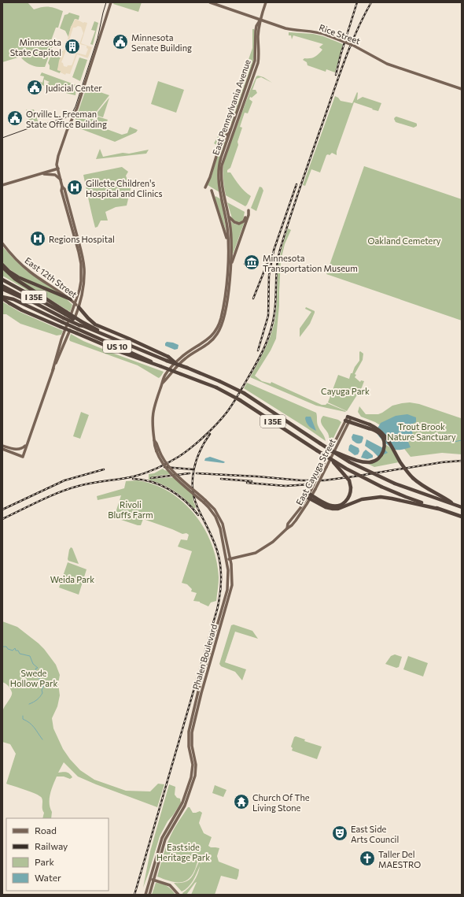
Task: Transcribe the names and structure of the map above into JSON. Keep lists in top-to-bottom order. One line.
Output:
{"streets":{"highway":["I 35E","US 10"],"main road":["Rice Street","East Pennsylvania Avenue","East 12th Street","East Cayuga Street","Phalen Boulevard"]},"crossings":[["Rice Street","East Pennsylvania Avenue"],["East Pennsylvania Avenue","Phalen Boulevard"],["I 35E","US 10"],["East Cayuga Street","Phalen Boulevard"]],"parks":["Oakland Cemetery","Cayuga Park","Trout Brook Nature Sanctuary","Rivoli Bluffs Farm","Weida Park","Swede Hollow Park","Eastside Heritage Park"],"places":{"public building":["Minnesota Senate Building","Judicial Center","Orville L. Freeman State Office Building"],"building":["Minnesota State Capitol"],"hospital":["Gillette Children's Hospital and Clinics","Regions Hospital"],"museum":["Minnesota Transportation Museum"],"temple":["Church Of The Living Stone"],"theatre":["East Side Arts Council"],"church":["Taller Del MAESTRO"]},"legend":["Road","Railway","Park","Water"]}
